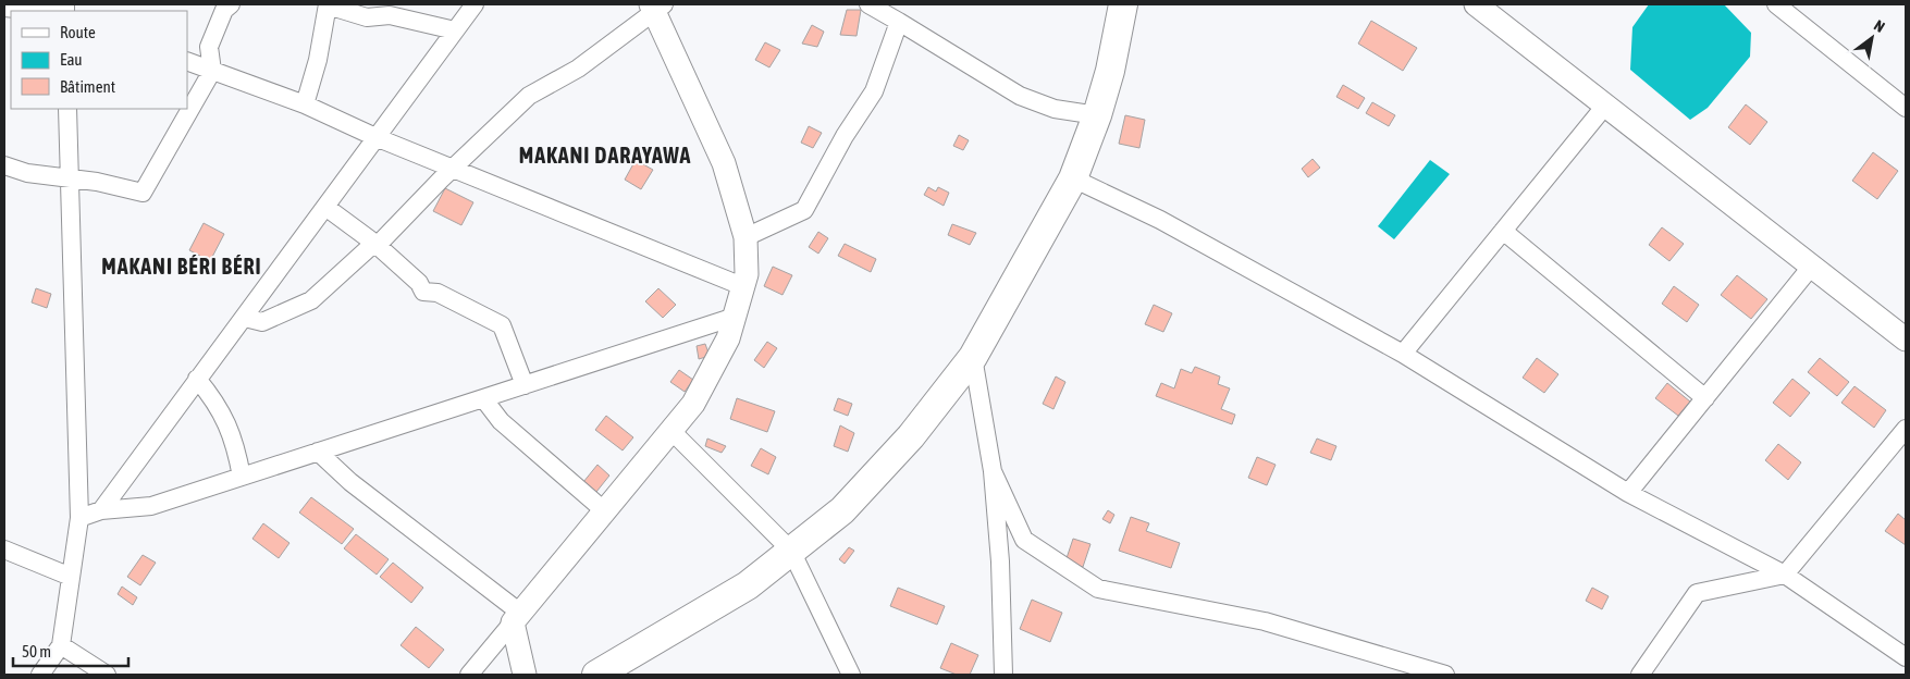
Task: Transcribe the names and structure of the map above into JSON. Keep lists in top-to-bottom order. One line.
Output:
{"districts":["MAKANI DARAYAWA","MAKANI BÉRI BÉRI"],"legend":["Route","Eau","Bâtiment"],"scale_bar":"50 m","north":"top right"}
